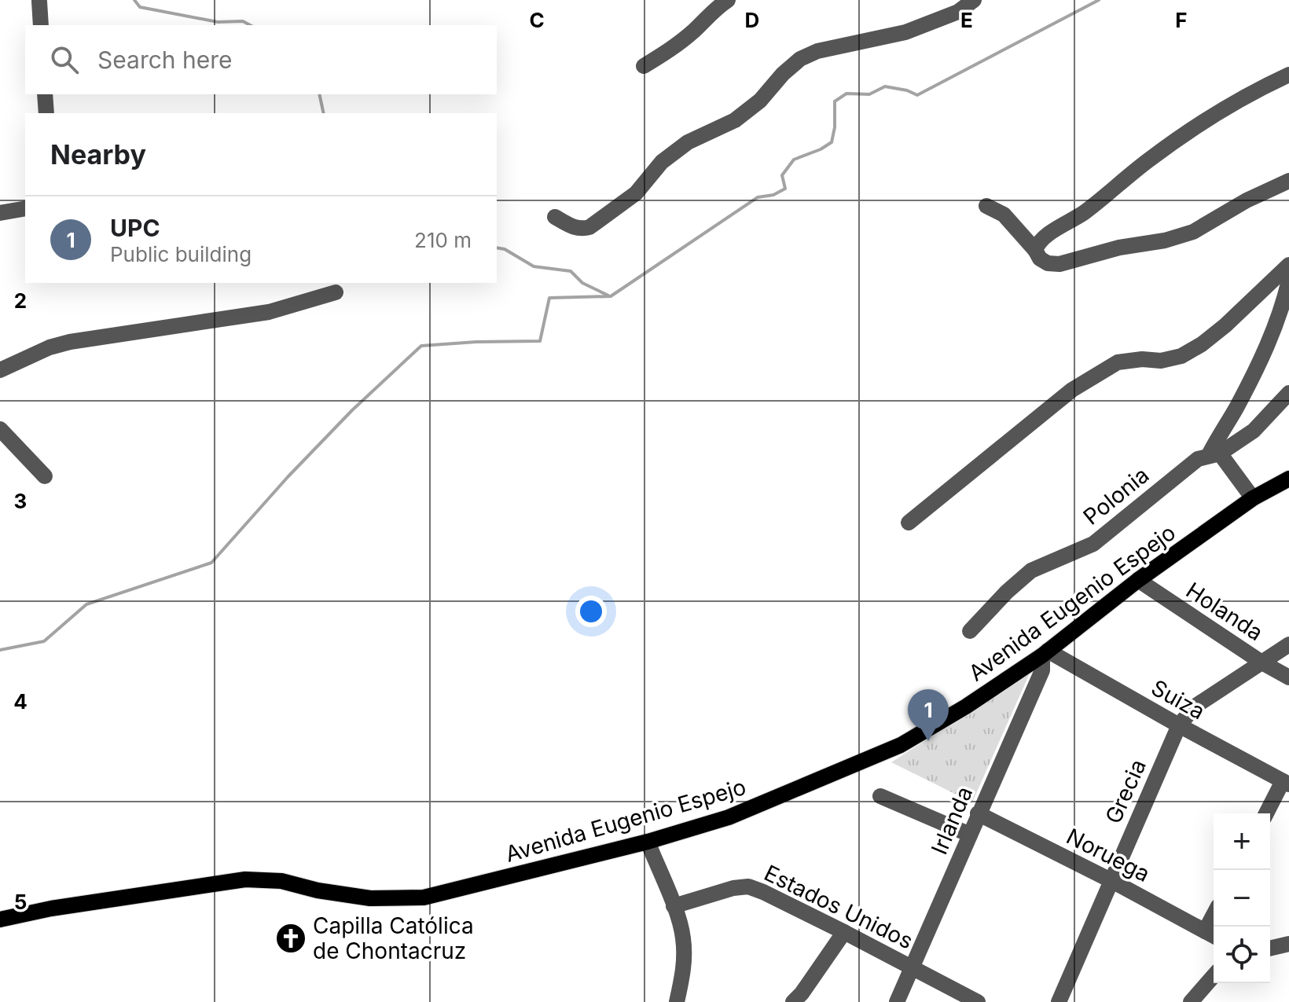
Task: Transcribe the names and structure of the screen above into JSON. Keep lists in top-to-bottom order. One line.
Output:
{"streets":{"main road":["Avenida Eugenio Espejo"],"street":["Polonia","Holanda","Suiza","Grecia","Irlanda","Noruega","Estados Unidos"]},"crossings":[["Avenida Eugenio Espejo","Holanda"],["Avenida Eugenio Espejo","Suiza"],["Avenida Eugenio Espejo","Irlanda"],["Holanda","Grecia"],["Suiza","Grecia"],["Suiza","Irlanda"],["Grecia","Noruega"],["Irlanda","Noruega"],["Irlanda","Estados Unidos"]],"places":{"church":["Capilla Católica de Chontacruz"]},"page":{"search":"Search here","heading":"Nearby","list":[{"mark":"1","name":"UPC","note":"Public building","value":"210 m"}],"pins":"1","map_buttons":["+","−"]},"grid":{"columns":["C","D","E","F"],"rows":["2","3","4","5"]}}
